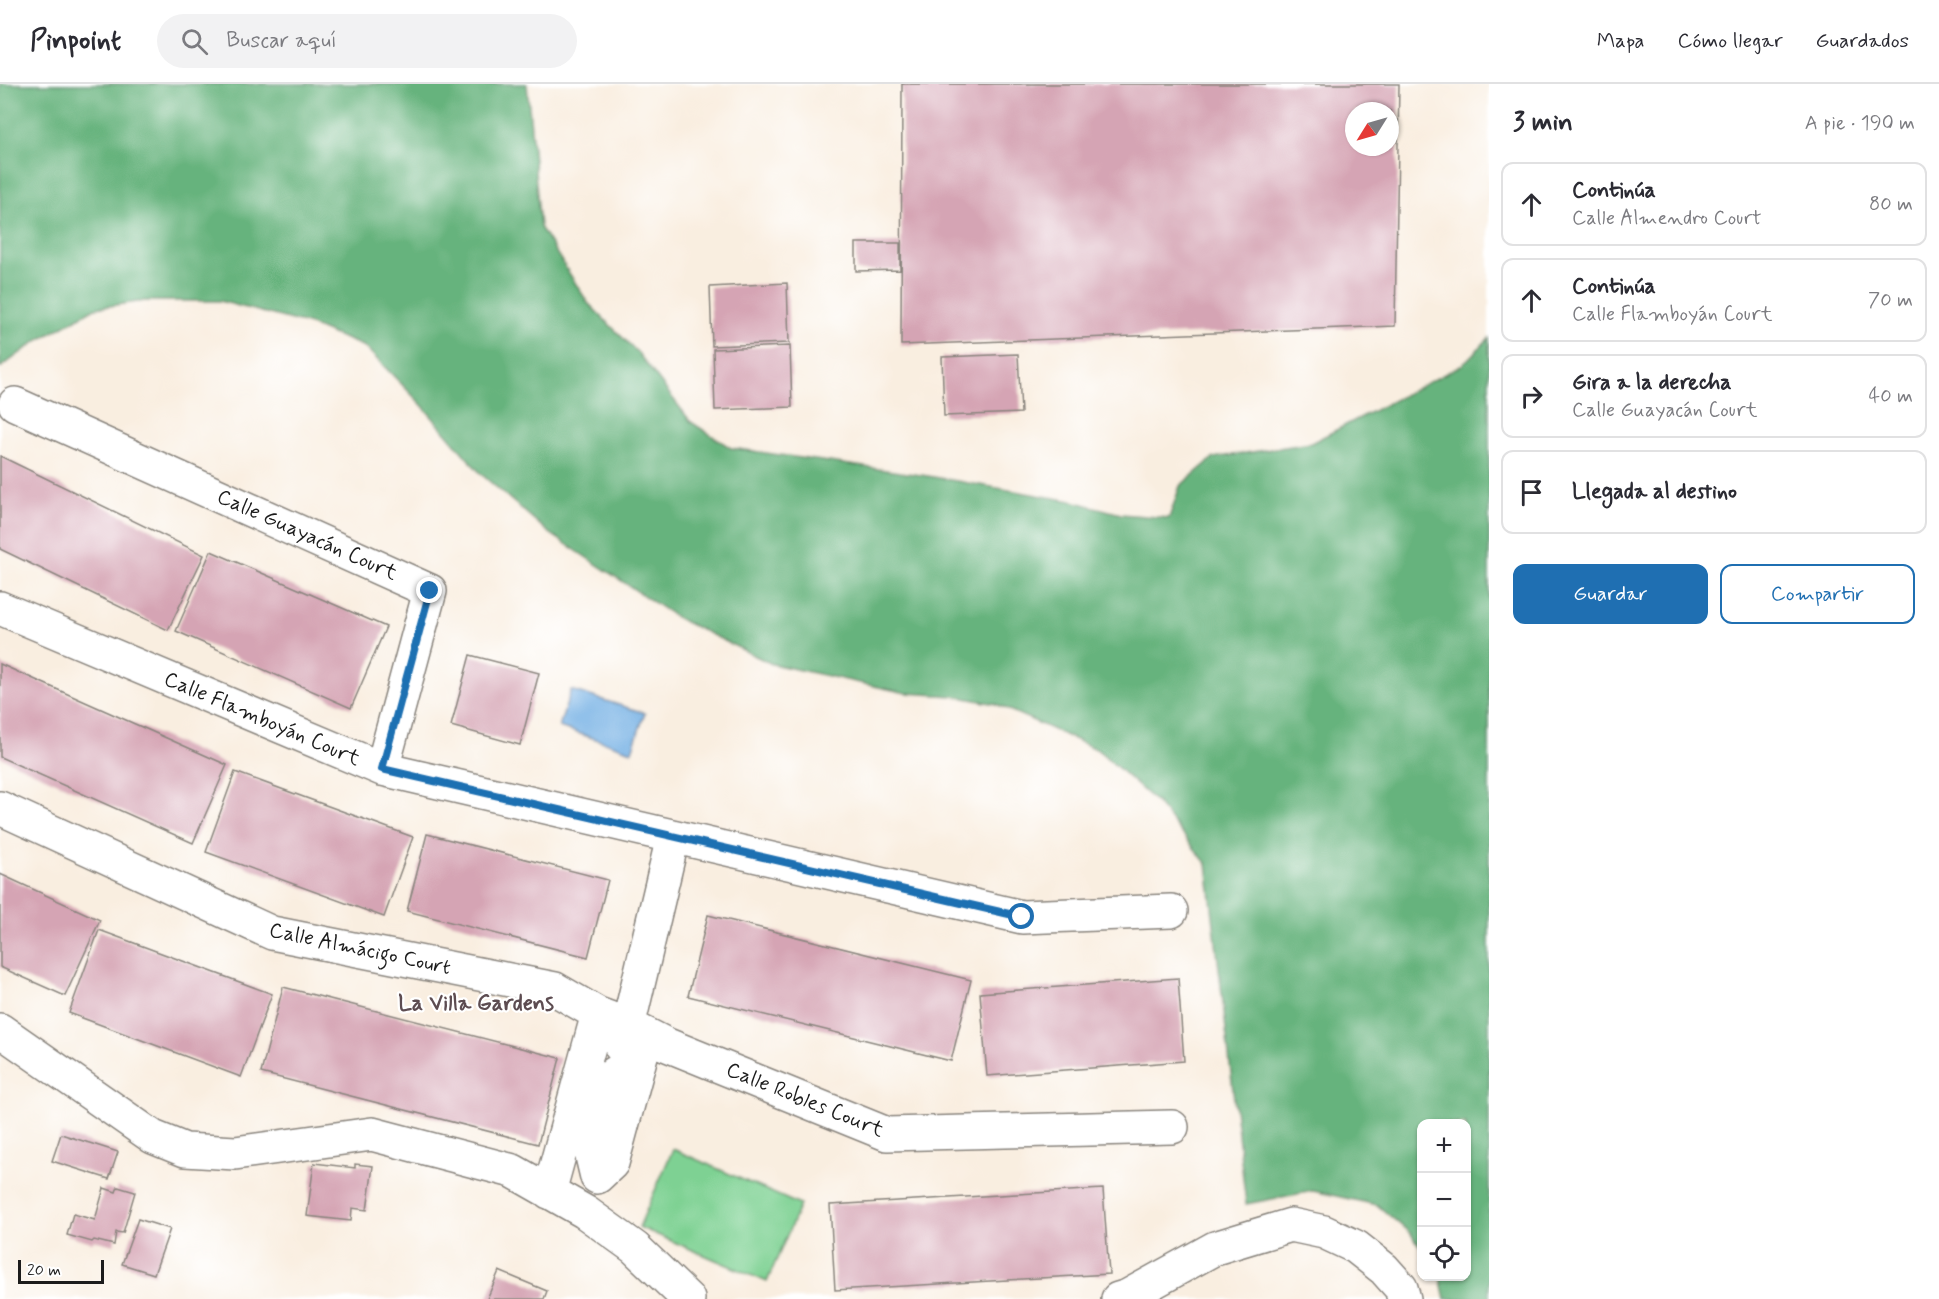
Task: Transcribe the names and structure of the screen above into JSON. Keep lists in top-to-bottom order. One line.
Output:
{"streets":{"street":["Calle Guayacán Court","Calle Flamboyán Court","Calle Almácigo Court","Calle Robles Court"]},"crossings":[["Calle Guayacán Court","Calle Flamboyán Court"],["Calle Almácigo Court","Calle Robles Court"]],"districts":["La Villa Gardens"],"scale_bar":"20 m","north":"bottom left","page":{"header":"Pinpoint","search":"Buscar aquí","nav":["Mapa","Cómo llegar","Guardados"],"heading":["3 min","A pie · 190 m"],"list":[["Continúa","Calle Almendro Court","80 m"],["Continúa","Calle Flamboyán Court","70 m"],["Gira a la derecha","Calle Guayacán Court","40 m"],"Llegada al destino"],"buttons":["Guardar","Compartir"],"map_buttons":["+","−"],"scale":"20 m"}}
